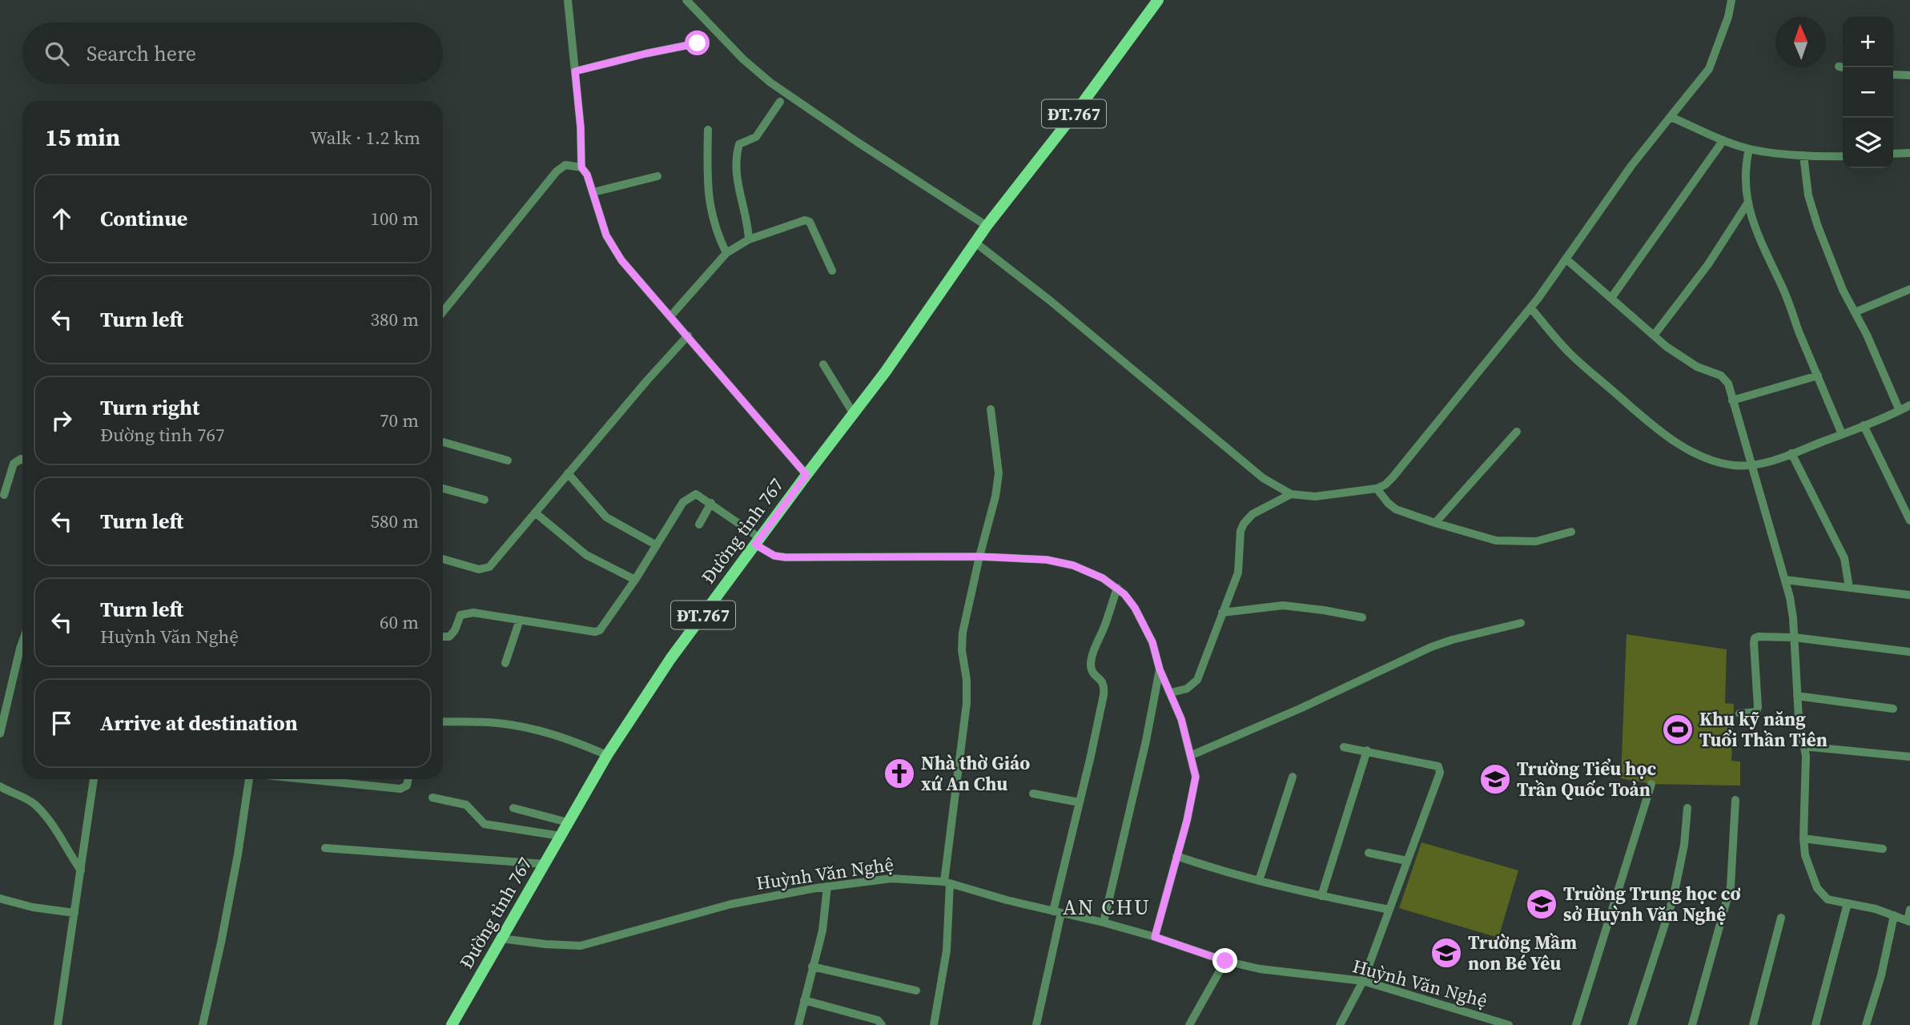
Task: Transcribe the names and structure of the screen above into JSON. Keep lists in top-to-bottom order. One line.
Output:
{"streets":{"main road":["ĐT.767","Đường tỉnh 767"],"street":["Huỳnh Văn Nghệ"]},"crossings":[["Đường tỉnh 767","Huỳnh Văn Nghệ"]],"districts":["AN CHU"],"places":{"sports":["Khu kỹ năng Tuổi Thần Tiên"],"church":["Nhà thờ Giáo xứ An Chu"],"school or university":["Trường Tiểu học Trần Quốc Toản","Trường Trung học cơ sở Huỳnh Văn Nghệ","Trường Mầm non Bé Yêu"]},"north":"top","page":{"map_buttons":["+","−"],"search":"Search here","heading":["15 min","Walk · 1.2 km"],"list":[["Continue","100 m"],["Turn left","380 m"],["Turn right","Đường tỉnh 767","70 m"],["Turn left","580 m"],["Turn left","Huỳnh Văn Nghệ","60 m"],"Arrive at destination"]}}
